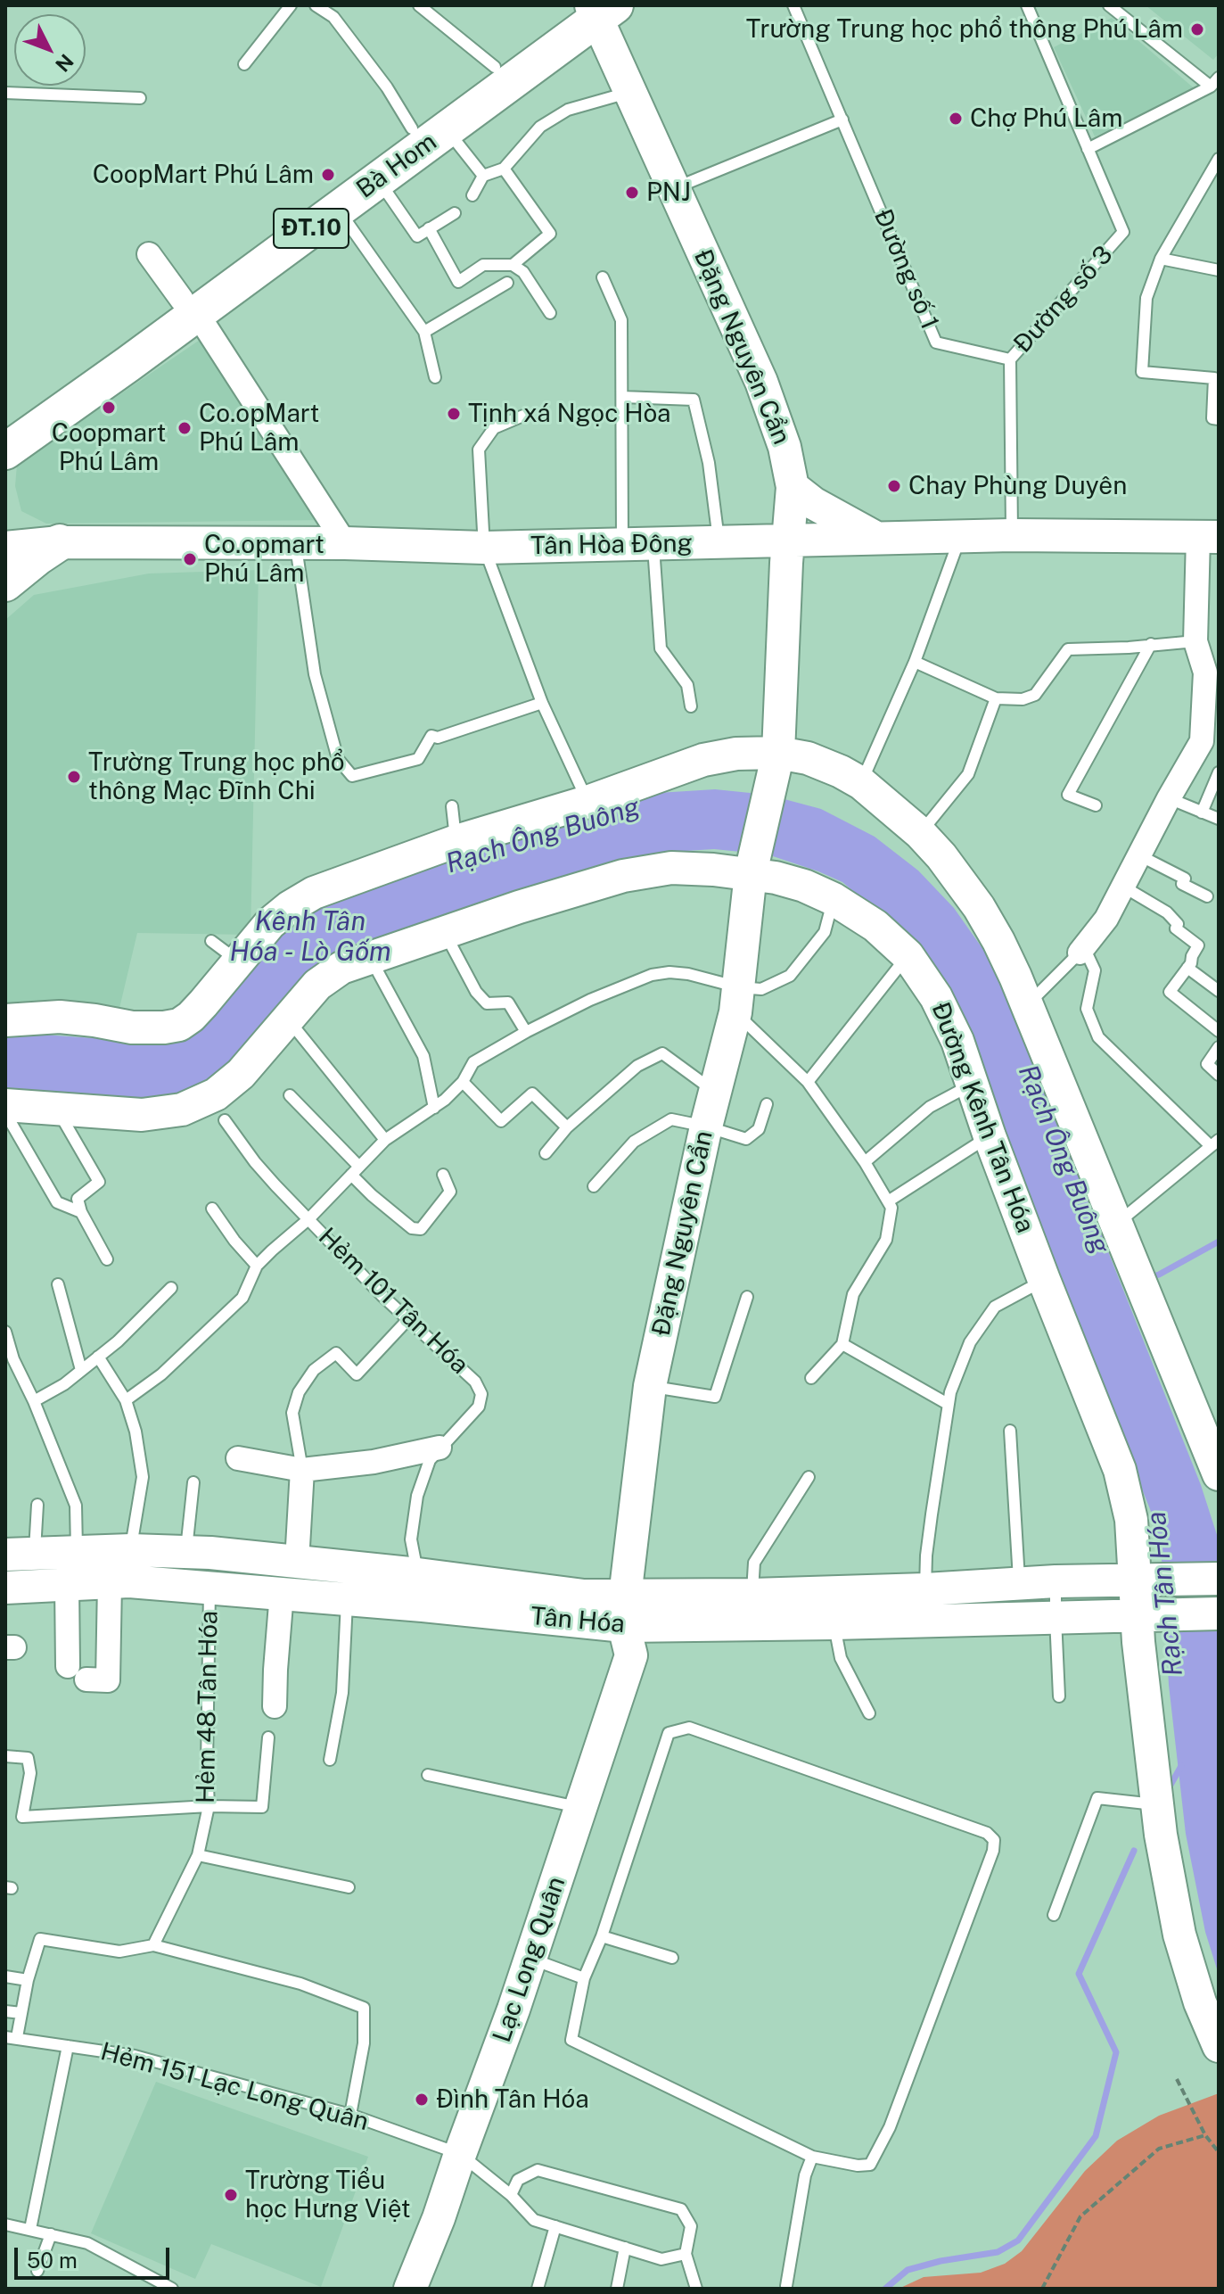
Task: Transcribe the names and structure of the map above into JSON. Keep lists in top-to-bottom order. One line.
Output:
{"streets":{"main road":["Bà Hom","ĐT.10"],"street":["Đặng Nguyên Cẩn","Tân Hòa Đông","Đường Kênh Tân Hóa","Tân Hóa","Lạc Long Quân"],"lane":["Đường số 1","Đường số 3","Hẻm 101 Tân Hóa","Hẻm 48 Tân Hóa","Hẻm 151 Lạc Long Quân"]},"crossings":[["Bà Hom","Đặng Nguyên Cẩn"],["Đường số 1","Đường số 3"],["Đặng Nguyên Cẩn","Tân Hòa Đông"],["Đặng Nguyên Cẩn","Đường Kênh Tân Hóa"],["Đặng Nguyên Cẩn","Hẻm 101 Tân Hóa"],["Đặng Nguyên Cẩn","Tân Hóa"],["Đặng Nguyên Cẩn","Lạc Long Quân"],["Đường Kênh Tân Hóa","Tân Hóa"],["Hẻm 101 Tân Hóa","Tân Hóa"],["Tân Hóa","Hẻm 48 Tân Hóa"],["Tân Hóa","Lạc Long Quân"],["Lạc Long Quân","Hẻm 151 Lạc Long Quân"]],"water":["Rạch Ông Buông","Kênh Tân Hóa - Lò Gốm","Rạch Tân Hóa"],"places":["Trường Trung học phổ thông Phú Lâm","Chợ Phú Lâm","CoopMart Phú Lâm","PNJ","Coopmart Phú Lâm","Tịnh xá Ngọc Hòa","Co.opMart Phú Lâm","Chay Phùng Duyên","Co.opmart Phú Lâm","Trường Trung học phổ thông Mạc Đĩnh Chi","Đình Tân Hóa","Trường Tiểu học Hưng Việt"],"scale_bar":"50 m","north":"bottom right"}
